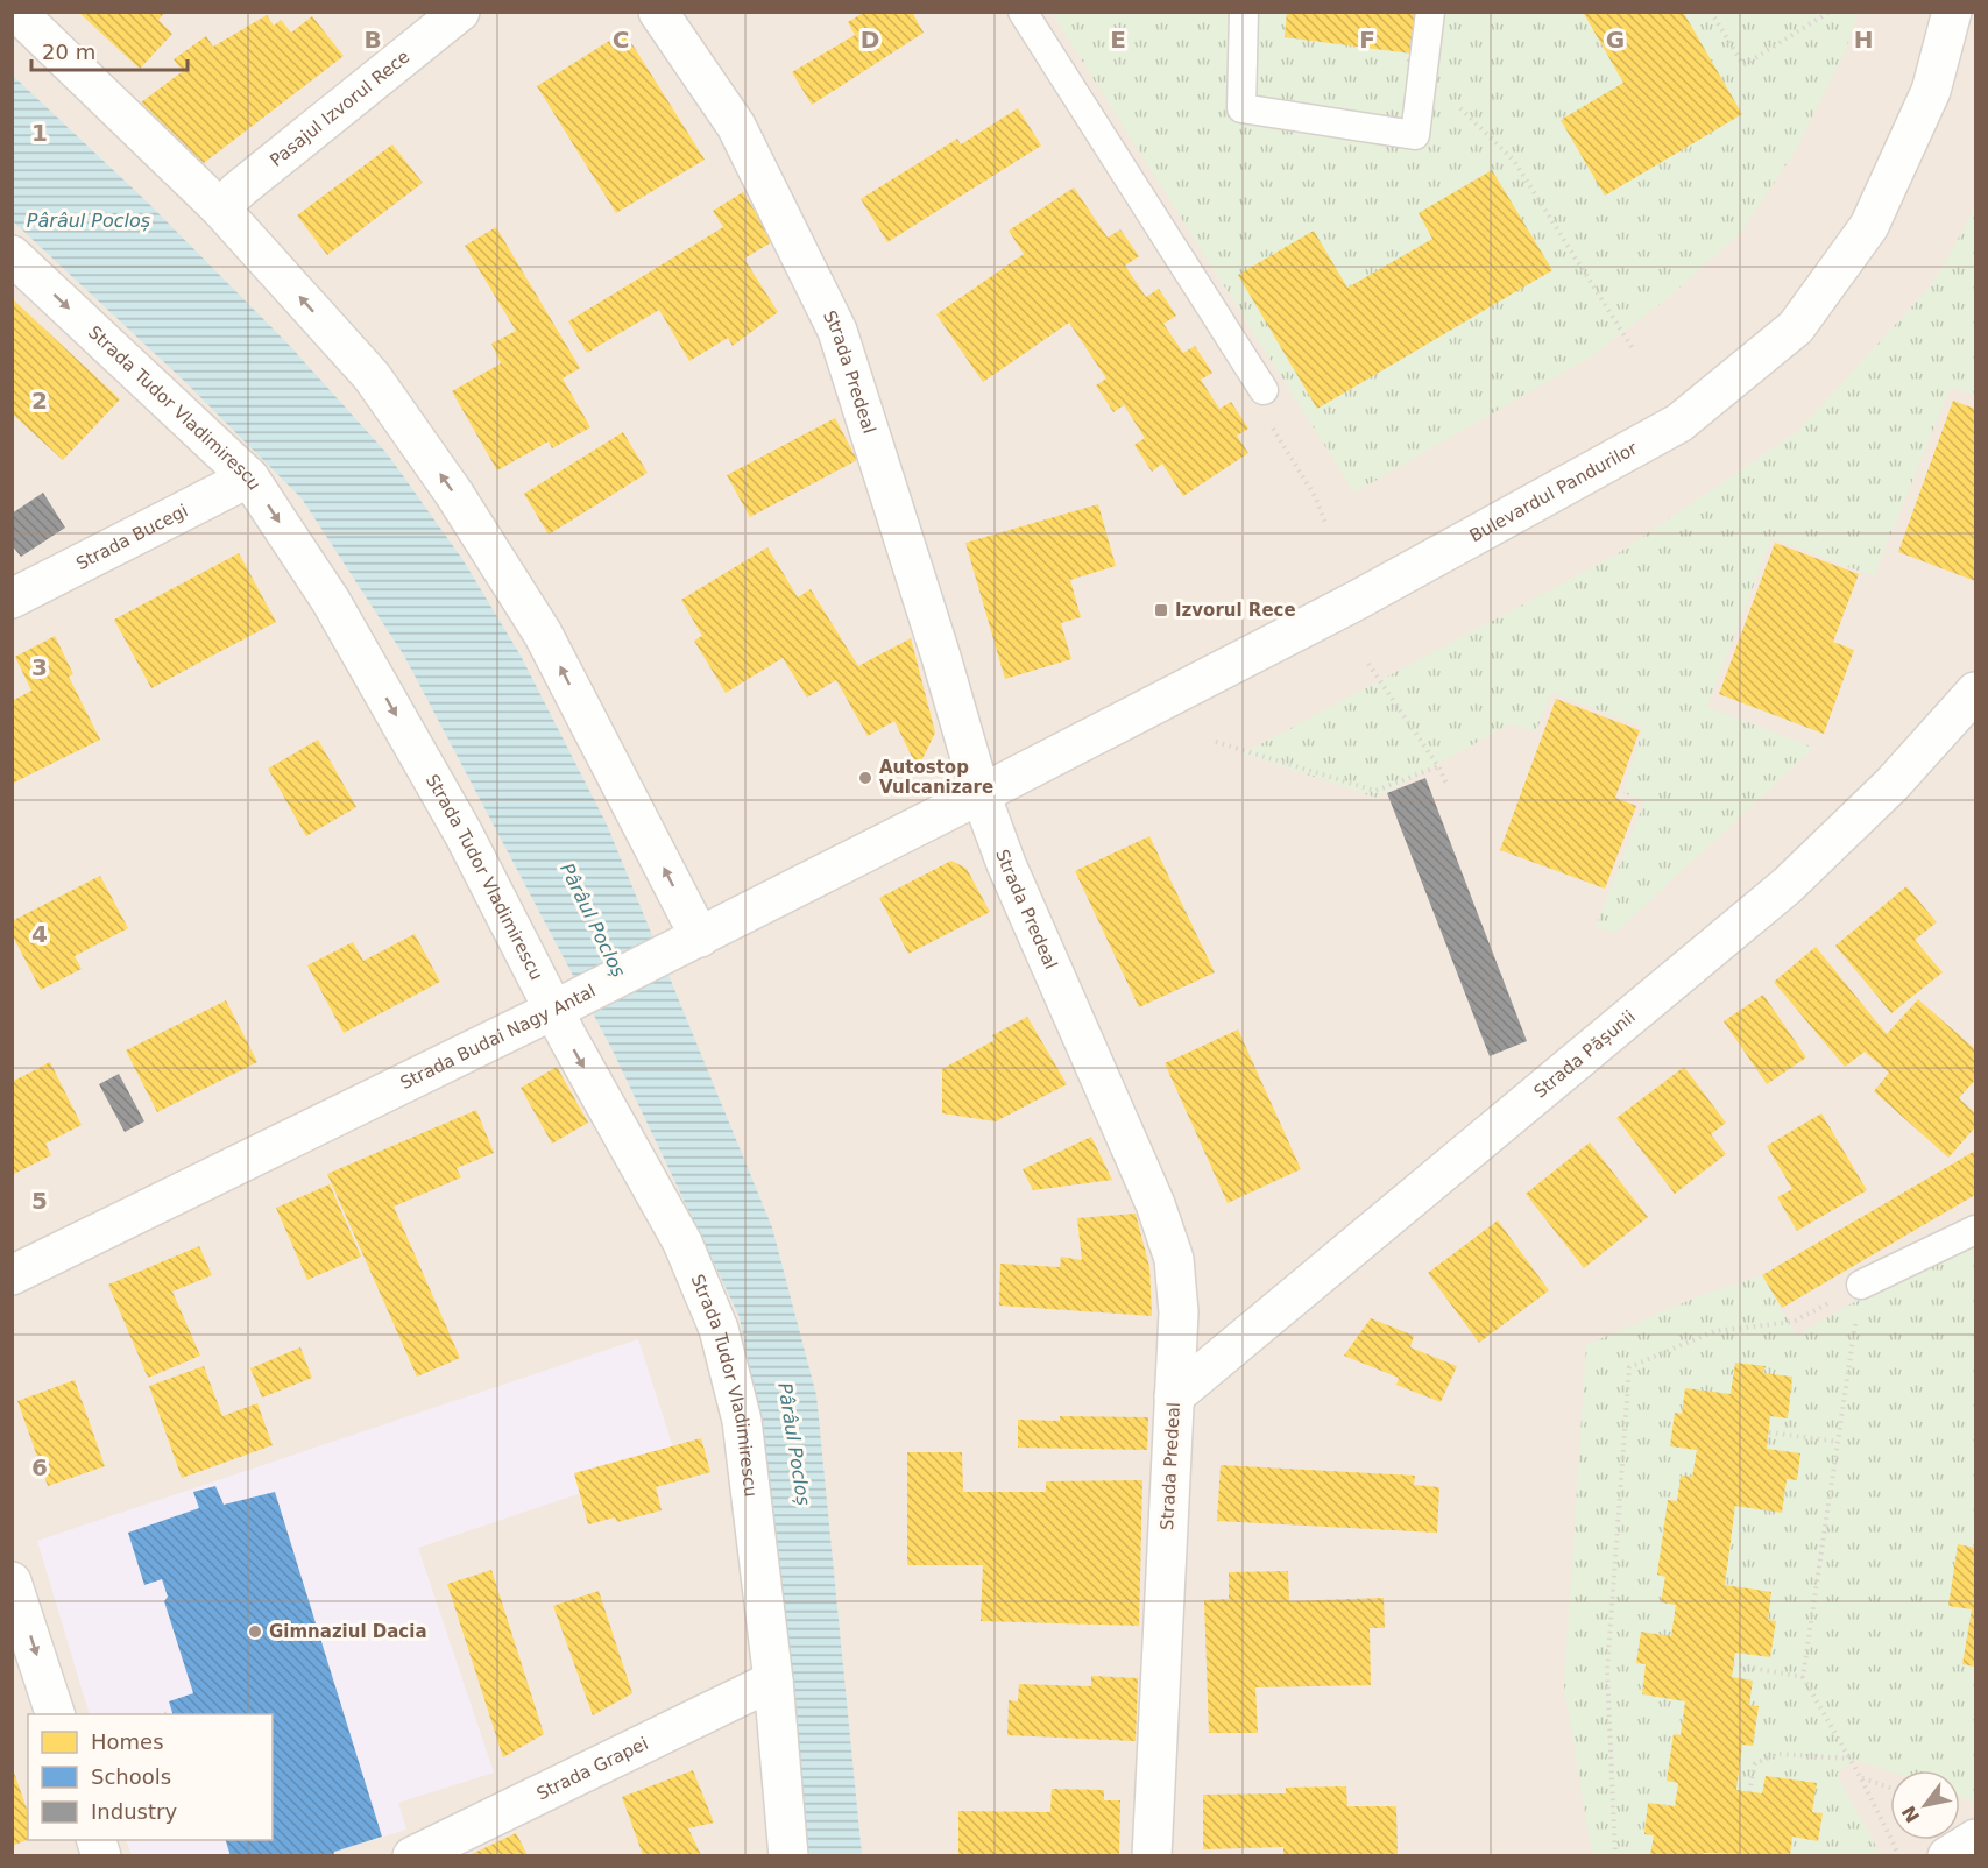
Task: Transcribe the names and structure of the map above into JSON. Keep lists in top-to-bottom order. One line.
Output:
{"streets":{"street":["Pasajul Izvorul Rece","Strada Predeal","Strada Tudor Vladimirescu","Bulevardul Pandurilor","Strada Bucegi","Strada Budai Nagy Antal","Strada Pășunii","Strada Grapei"]},"crossings":[["Strada Predeal","Bulevardul Pandurilor"],["Strada Predeal","Strada Budai Nagy Antal"],["Strada Predeal","Strada Pășunii"],["Strada Tudor Vladimirescu","Strada Bucegi"],["Strada Tudor Vladimirescu","Strada Budai Nagy Antal"],["Strada Tudor Vladimirescu","Strada Grapei"],["Bulevardul Pandurilor","Strada Budai Nagy Antal"]],"water":["Pârâul Pocloș"],"places":{"transit":["Izvorul Rece"],"other":["Autostop Vulcanizare","Gimnaziul Dacia"]},"legend":["Homes","Schools","Industry"],"scale_bar":"20 m","north":"bottom left","grid":{"columns":["B","C","D","E","F","G","H"],"rows":["1","2","3","4","5","6"]}}
